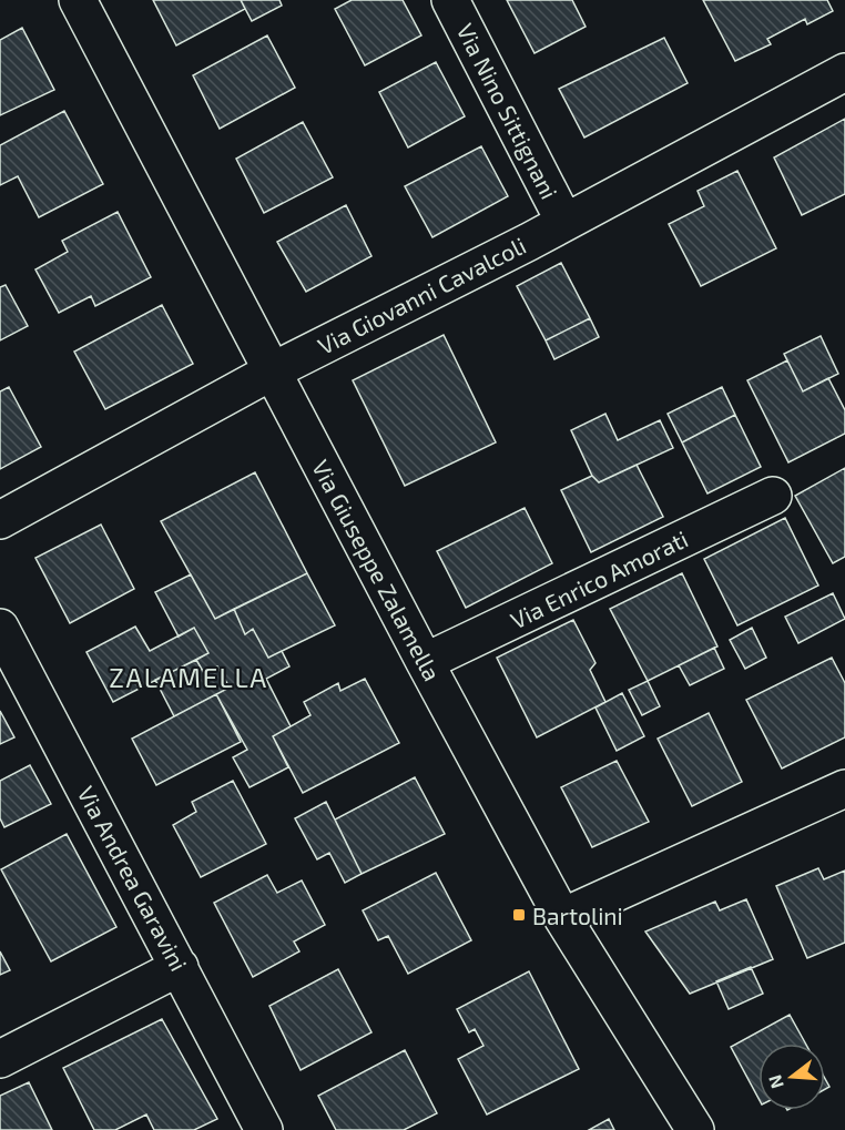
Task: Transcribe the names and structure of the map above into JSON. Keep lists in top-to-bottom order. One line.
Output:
{"streets":{"street":["Via Nino Sittignani","Via Giovanni Cavalcoli","Via Giuseppe Zalamella","Via Enrico Amorati","Via Andrea Garavini"]},"crossings":[["Via Nino Sittignani","Via Giovanni Cavalcoli"],["Via Giovanni Cavalcoli","Via Giuseppe Zalamella"],["Via Giuseppe Zalamella","Via Enrico Amorati"]],"districts":["ZALAMELLA"],"places":{"transit":["Bartolini"]},"north":"left"}
